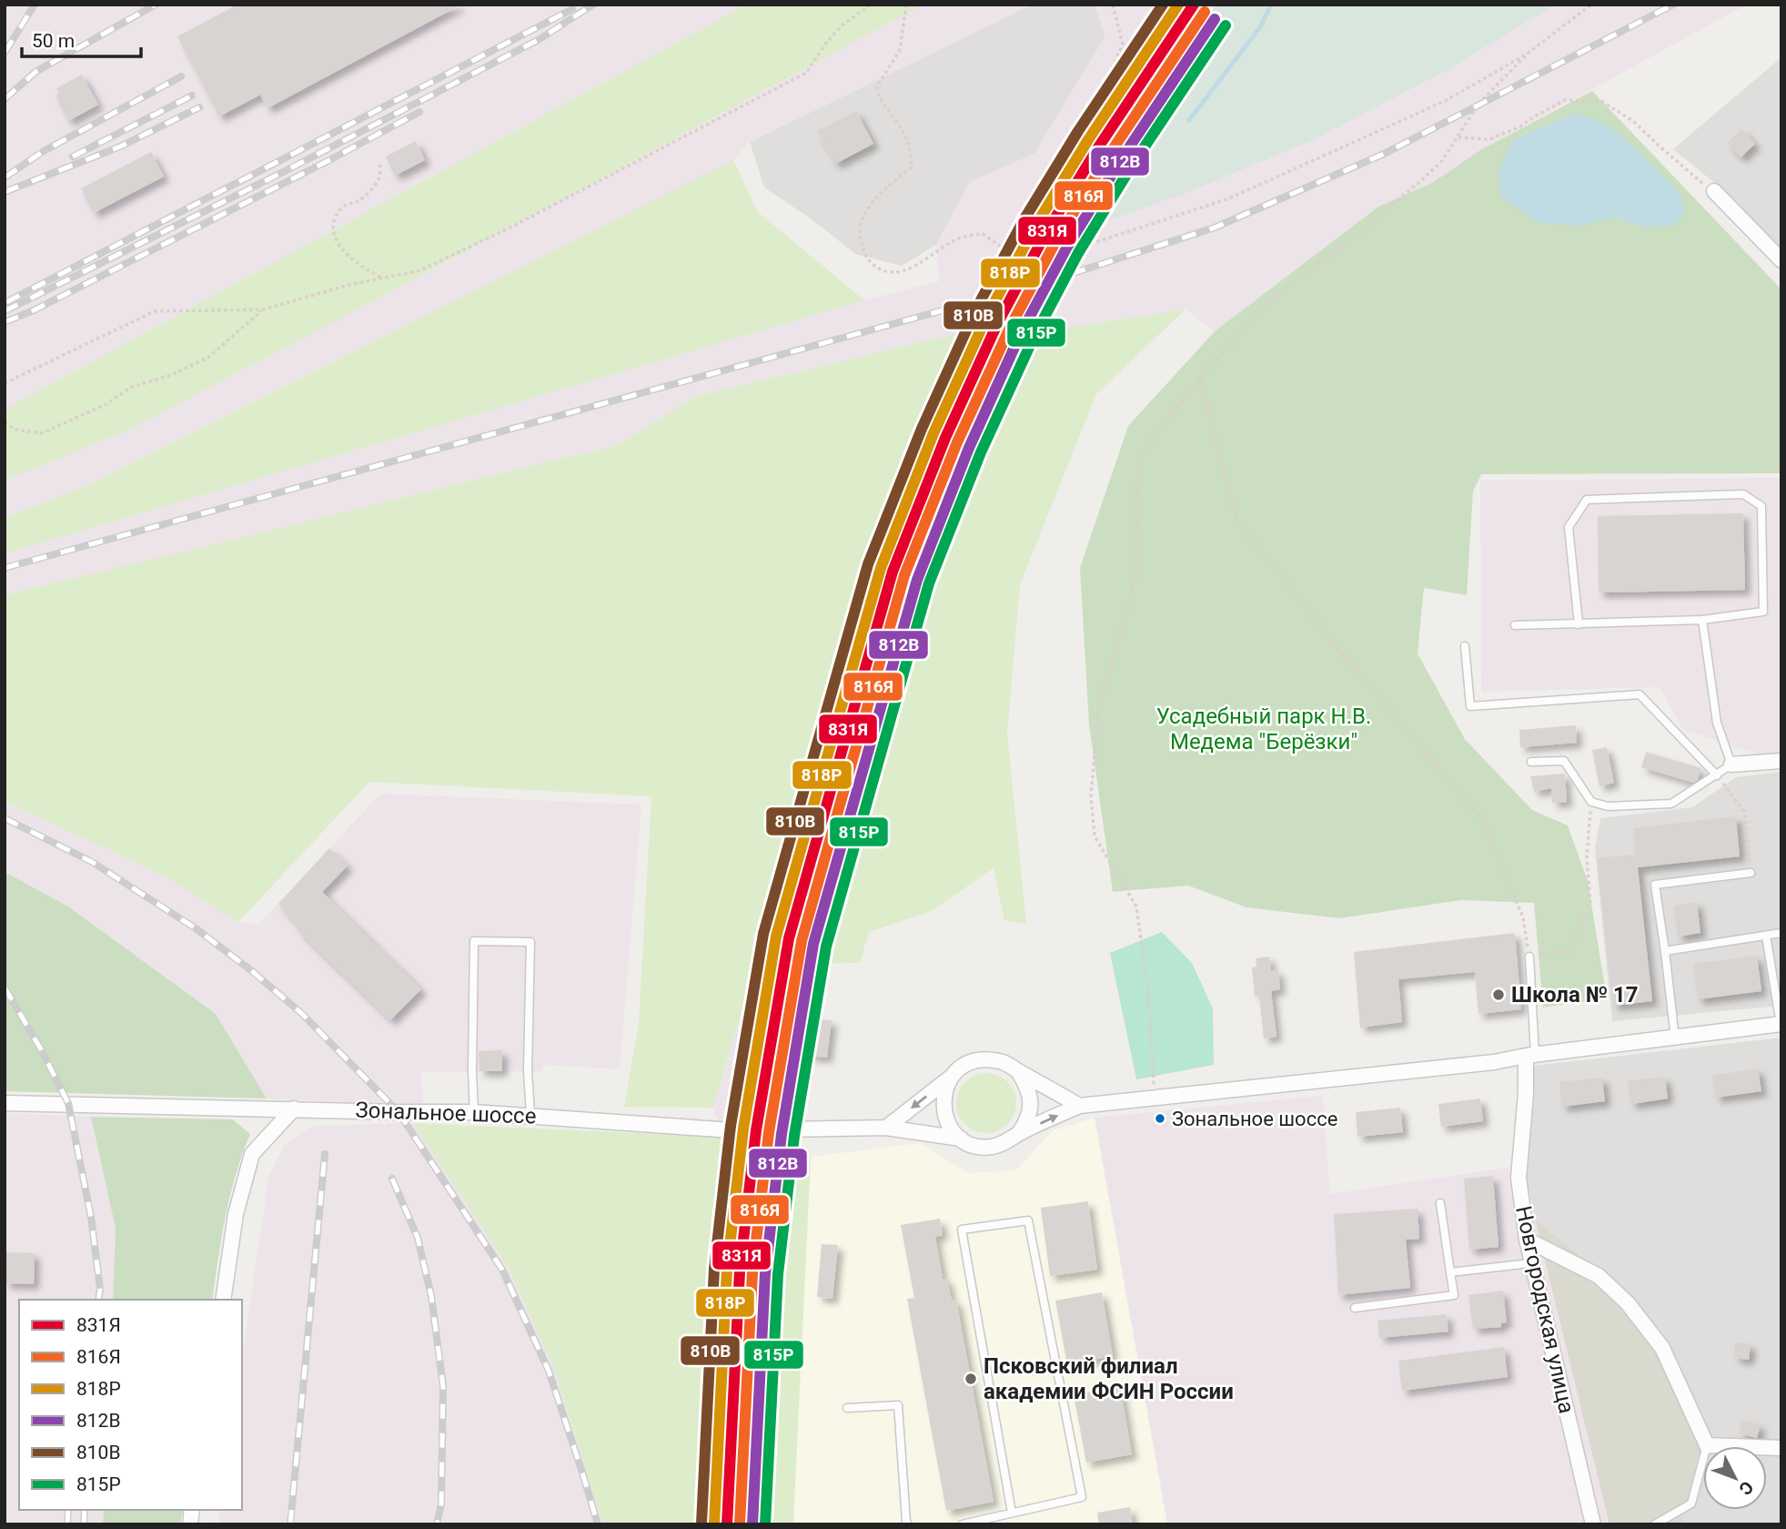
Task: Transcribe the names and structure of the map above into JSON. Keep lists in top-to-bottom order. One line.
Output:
{"streets":{"street":["Зональное шоссе","Новгородская улица"]},"crossings":[["Зональное шоссе","Новгородская улица"]],"parks":["Усадебный парк Н.В. Медема \"Берёзки\""],"places":["Школа № 17","Зональное шоссе","Псковский филиал академии ФСИН России"],"lines":["transit line 831Я","transit line 818Р","transit line 810В","transit line 816Я","transit line 812В","transit line 815Р"],"legend":["831Я","816Я","818Р","812В","810В","815Р"],"scale_bar":"50 m","north":"bottom right"}
